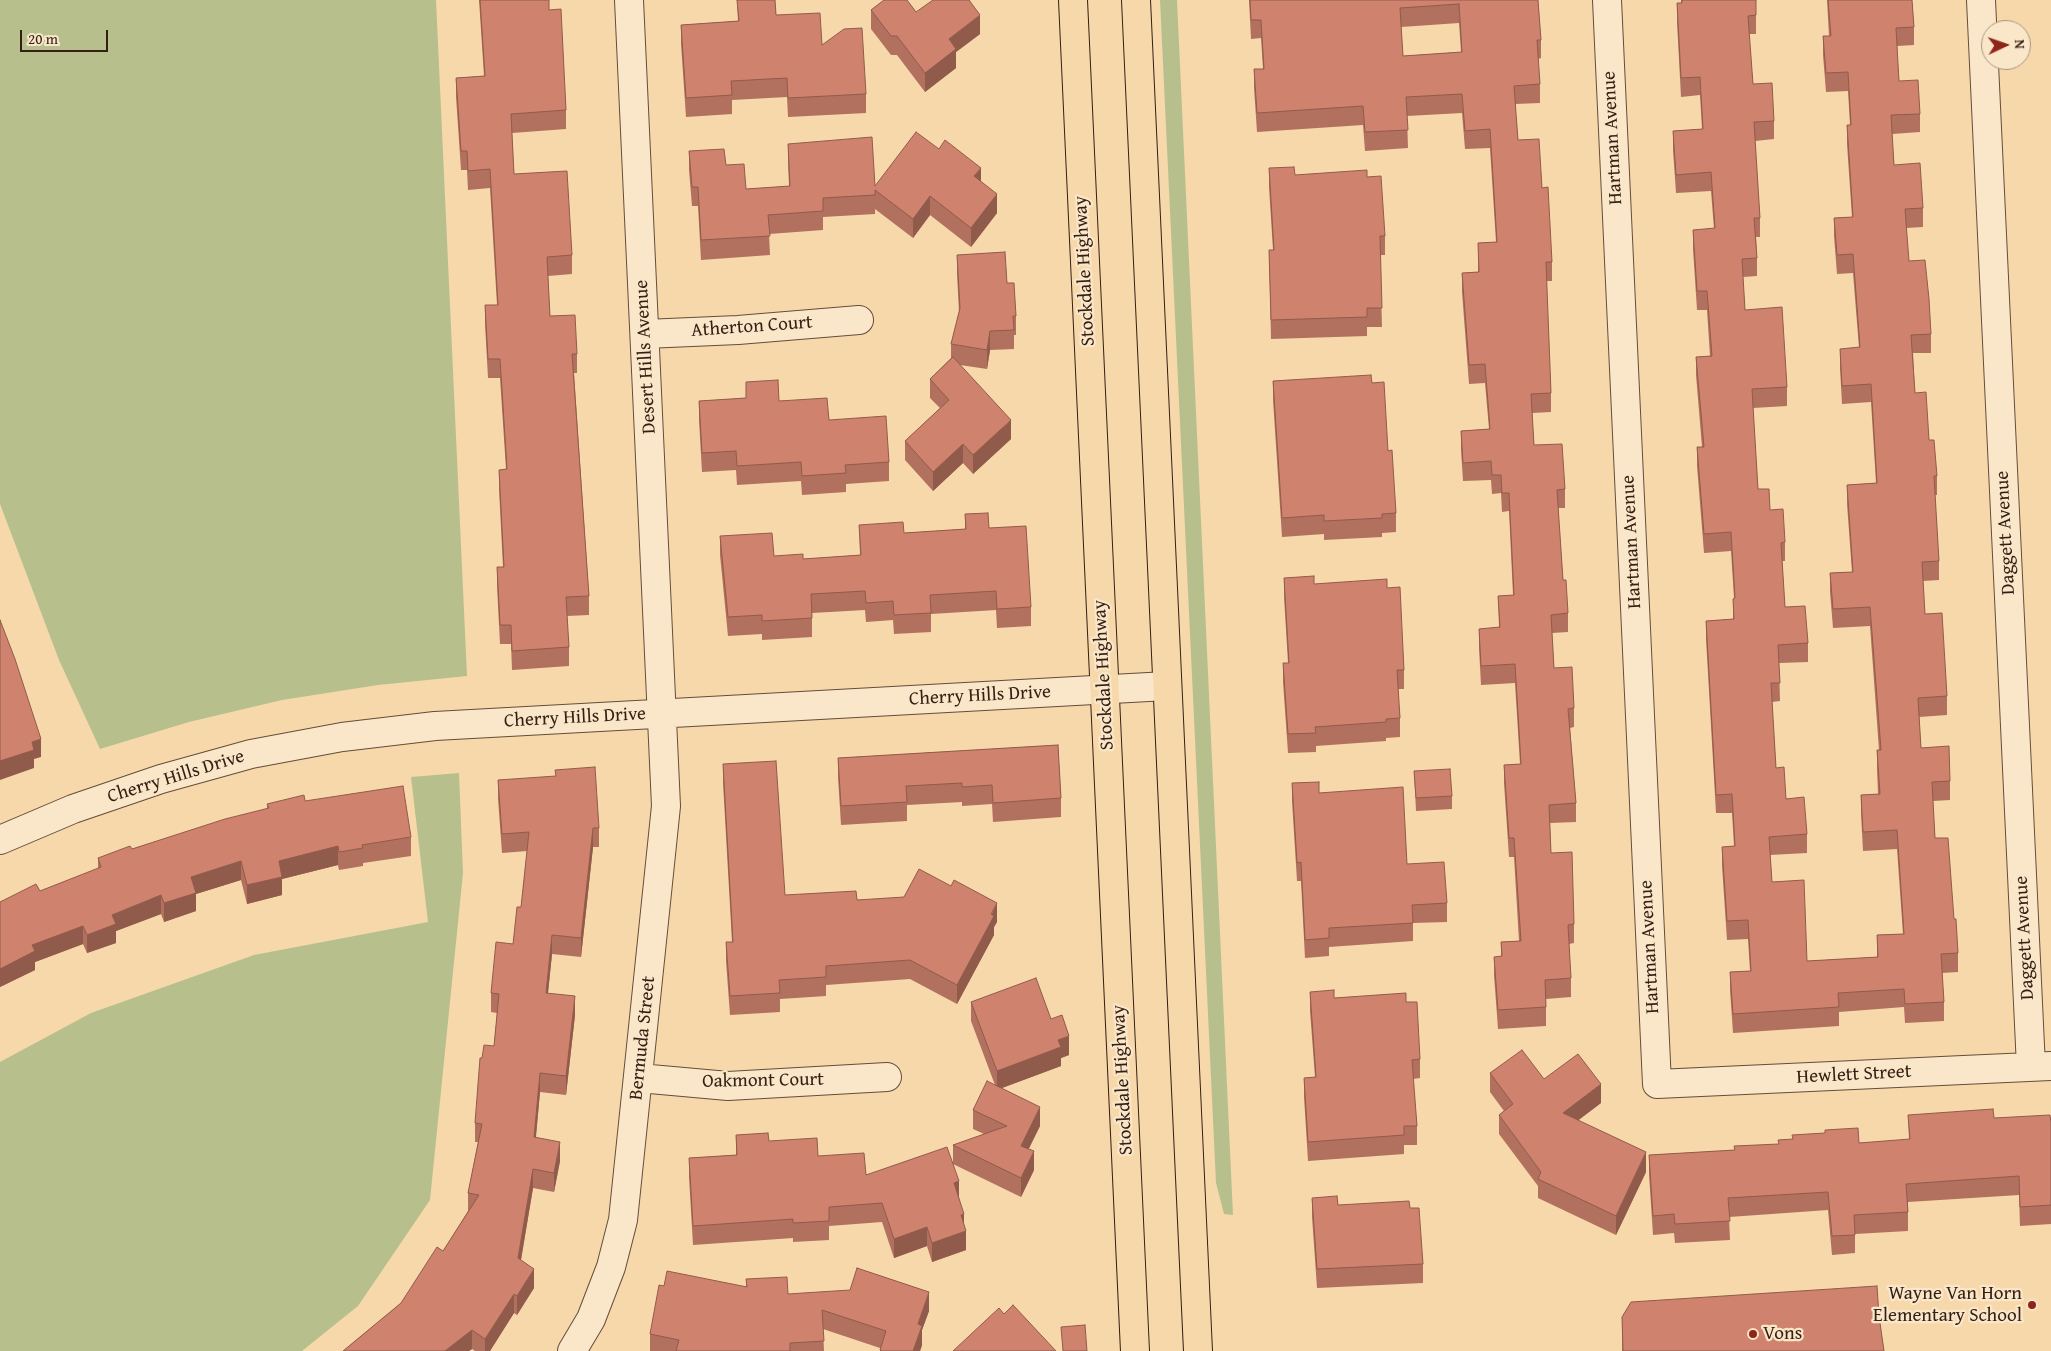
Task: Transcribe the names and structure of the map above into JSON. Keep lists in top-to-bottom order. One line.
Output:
{"streets":{"main road":["Stockdale Highway"],"street":["Hartman Avenue","Atherton Court","Desert Hills Avenue","Daggett Avenue","Cherry Hills Drive","Bermuda Street","Hewlett Street","Oakmont Court"]},"crossings":[["Hartman Avenue","Hewlett Street"],["Stockdale Highway","Cherry Hills Drive"],["Atherton Court","Desert Hills Avenue"],["Desert Hills Avenue","Cherry Hills Drive"],["Desert Hills Avenue","Bermuda Street"],["Daggett Avenue","Hewlett Street"],["Cherry Hills Drive","Bermuda Street"],["Bermuda Street","Oakmont Court"]],"places":["Wayne Van Horn Elementary School","Vons"],"scale_bar":"20 m","north":"right"}
